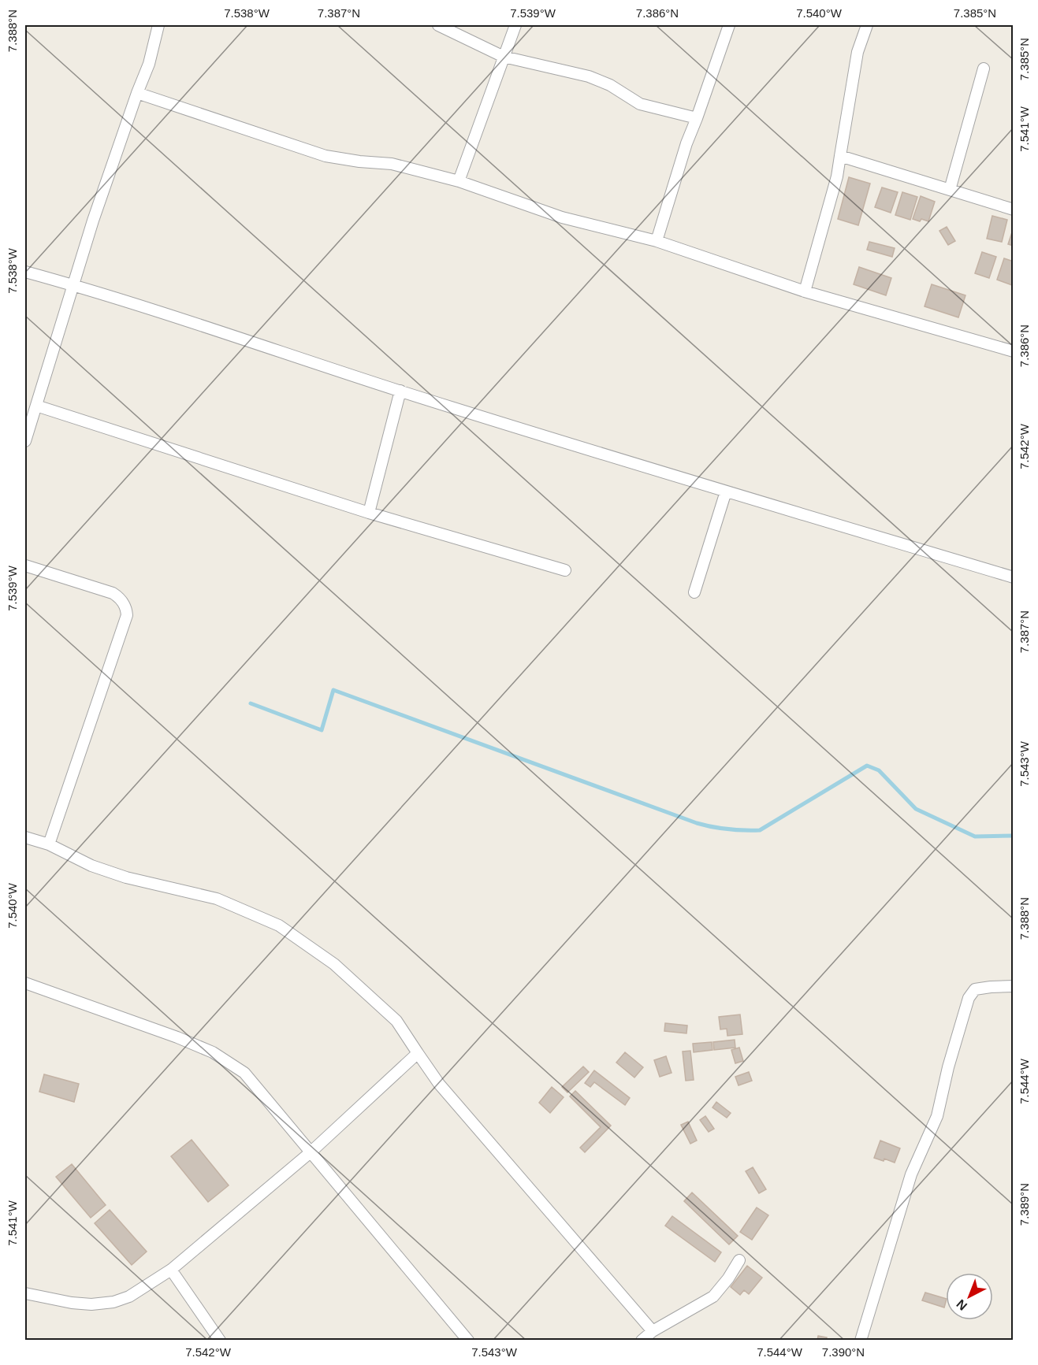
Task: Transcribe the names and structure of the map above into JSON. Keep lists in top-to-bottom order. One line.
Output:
{"north":"bottom left","coordinates":["7.538°W","7.387°N","7.539°W","7.386°N","7.540°W","7.385°N","7.388°N","7.541°W","7.542°W","7.543°W","7.544°W","7.389°N","7.390°N"]}
